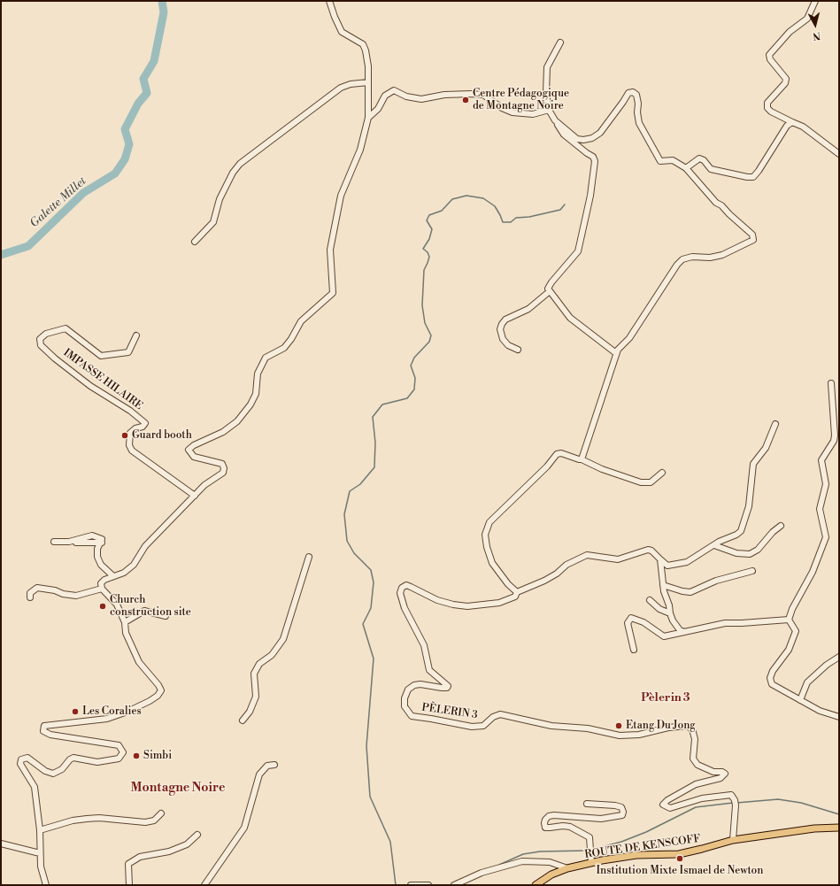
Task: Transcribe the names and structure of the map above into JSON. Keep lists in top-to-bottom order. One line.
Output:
{"streets":{"main road":["ROUTE DE KENSCOFF"],"street":["IMPASSE HILAIRE","PÈLERIN 3"]},"crossings":[["PÈLERIN 3","ROUTE DE KENSCOFF"]],"districts":["Pèlerin 3","Montagne Noire"],"water":["Galette Millet"],"places":["Centre Pédagogique de Montagne Noire","Guard booth","Church construction site","Les Coralies","Etang Du Jong","Simbi","Institution Mixte Ismael de Newton"],"north":"bottom"}
